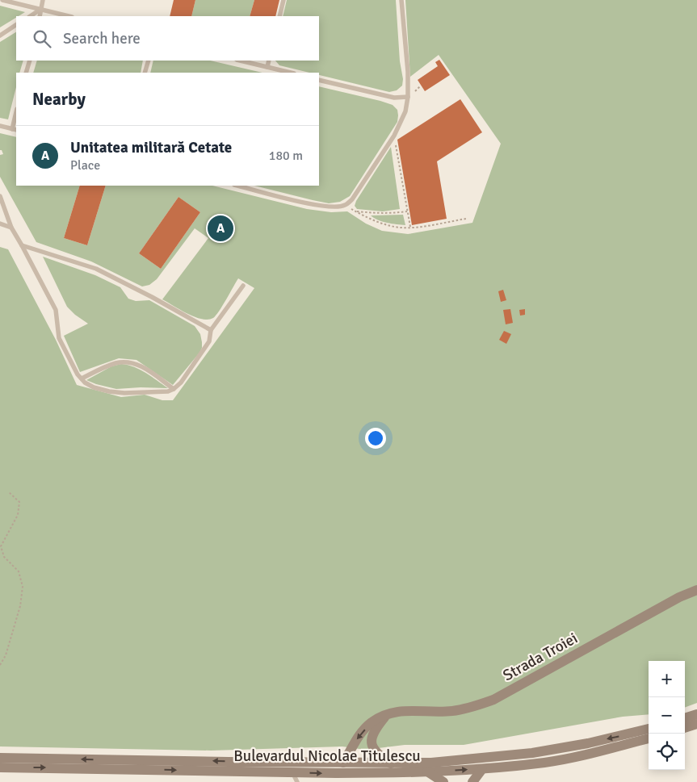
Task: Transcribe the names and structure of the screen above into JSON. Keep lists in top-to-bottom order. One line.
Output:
{"streets":{"main road":["Strada Troiei","Bulevardul Nicolae Titulescu"]},"crossings":[["Strada Troiei","Bulevardul Nicolae Titulescu"]],"page":{"search":"Search here","heading":"Nearby","list":[{"mark":"A","name":"Unitatea militară Cetate","note":"Place","value":"180 m"}],"pins":"A","map_buttons":["+","−"]}}
